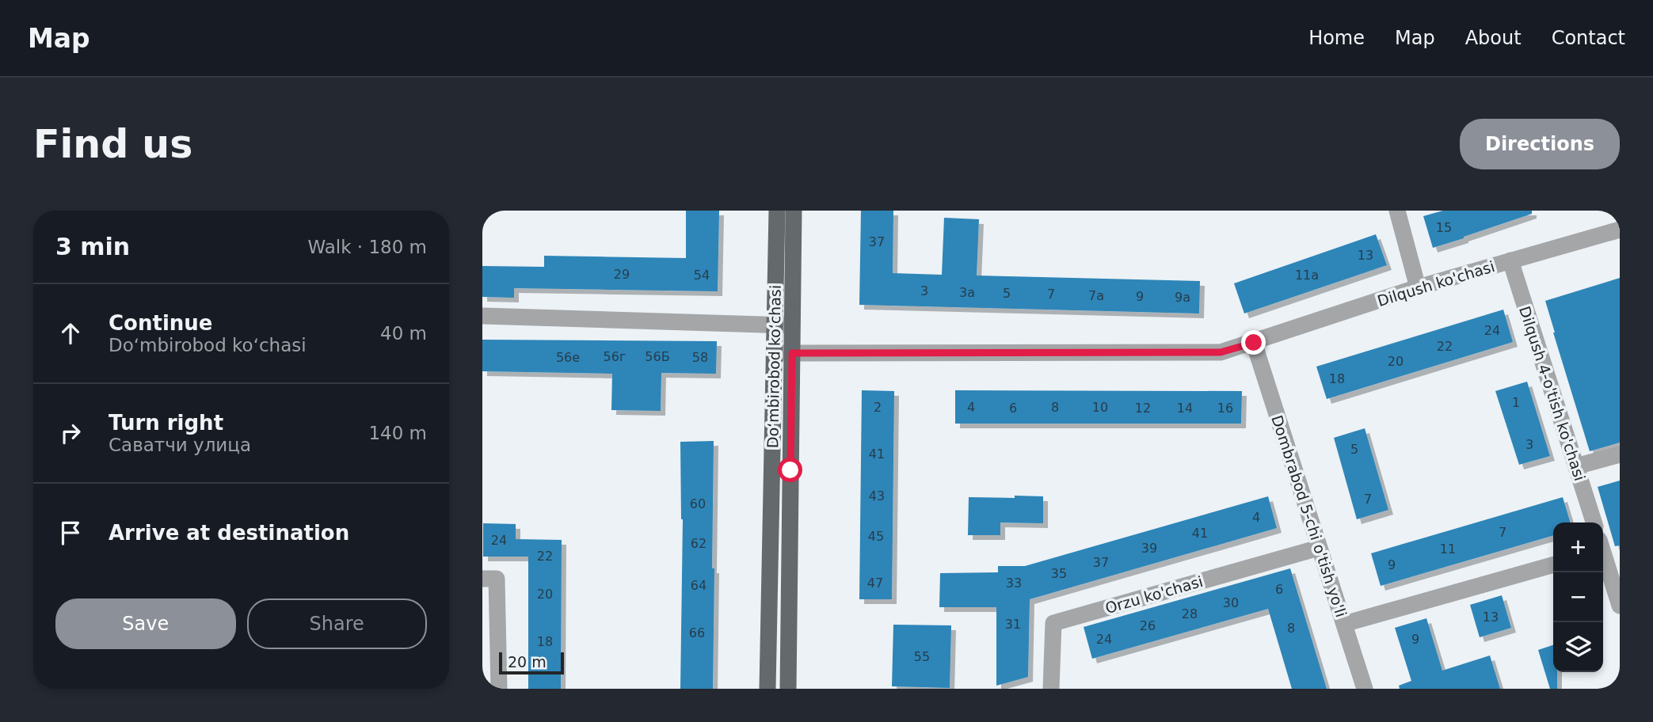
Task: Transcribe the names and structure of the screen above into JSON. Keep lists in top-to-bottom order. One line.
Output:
{"streets":{"main road":["Doʻmbirobod koʻchasi"],"street":["Dilqush ko'chasi","Dilqush 4-o'tish ko'chasi","Dombrabod 5-chi o'tish yo'li","Orzu ko'chasi"]},"crossings":[["Dilqush ko'chasi","Doʻmbirobod koʻchasi"],["Dilqush ko'chasi","Dilqush 4-o'tish ko'chasi"],["Dilqush ko'chasi","Dombrabod 5-chi o'tish yo'li"],["Dombrabod 5-chi o'tish yo'li","Orzu ko'chasi"]],"house_numbers":["15","37","13","29","54","11a","3","3a","5","7","7a","9","9a","24","22","56г","56Б","56е","58","20","18","1","2","4","8","10","6","12","14","16","3","5","41","43","7","60","4","7","41","45","24","62","39","11","22","37","9","35","47","33","64","6","20","30","28","13","31","26","8","66","24","9","18","55"],"scale_bar":"20 m","page":{"header":"Map","nav":["Home","Map","About","Contact"],"buttons":["Directions",["Save","Share"]],"title":"Find us","heading":["3 min","Walk · 180 m"],"list":[["Continue","Doʻmbirobod koʻchasi","40 m"],["Turn right","Саватчи улица","140 m"],"Arrive at destination"],"map_buttons":["+","−"],"scale":"20 m"}}
